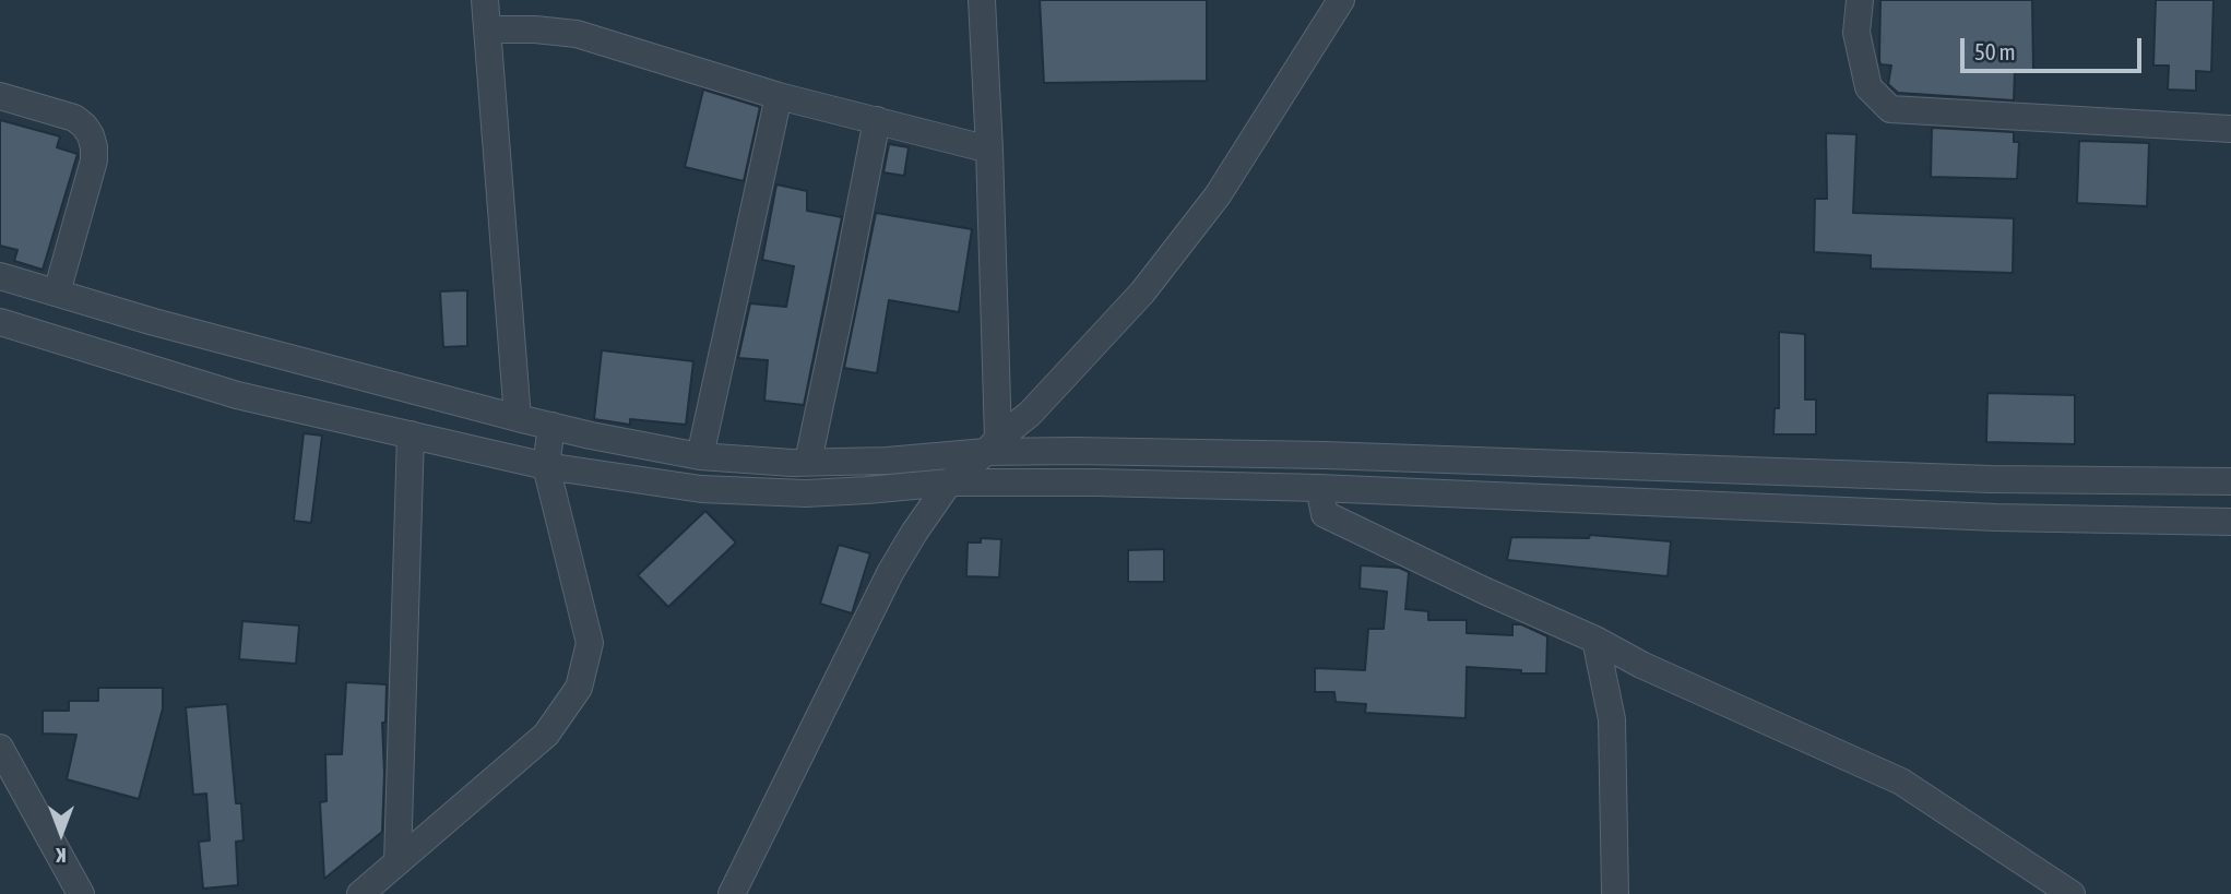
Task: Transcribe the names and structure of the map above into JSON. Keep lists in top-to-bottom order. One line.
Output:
{"scale_bar":"50 m","north":"bottom"}
